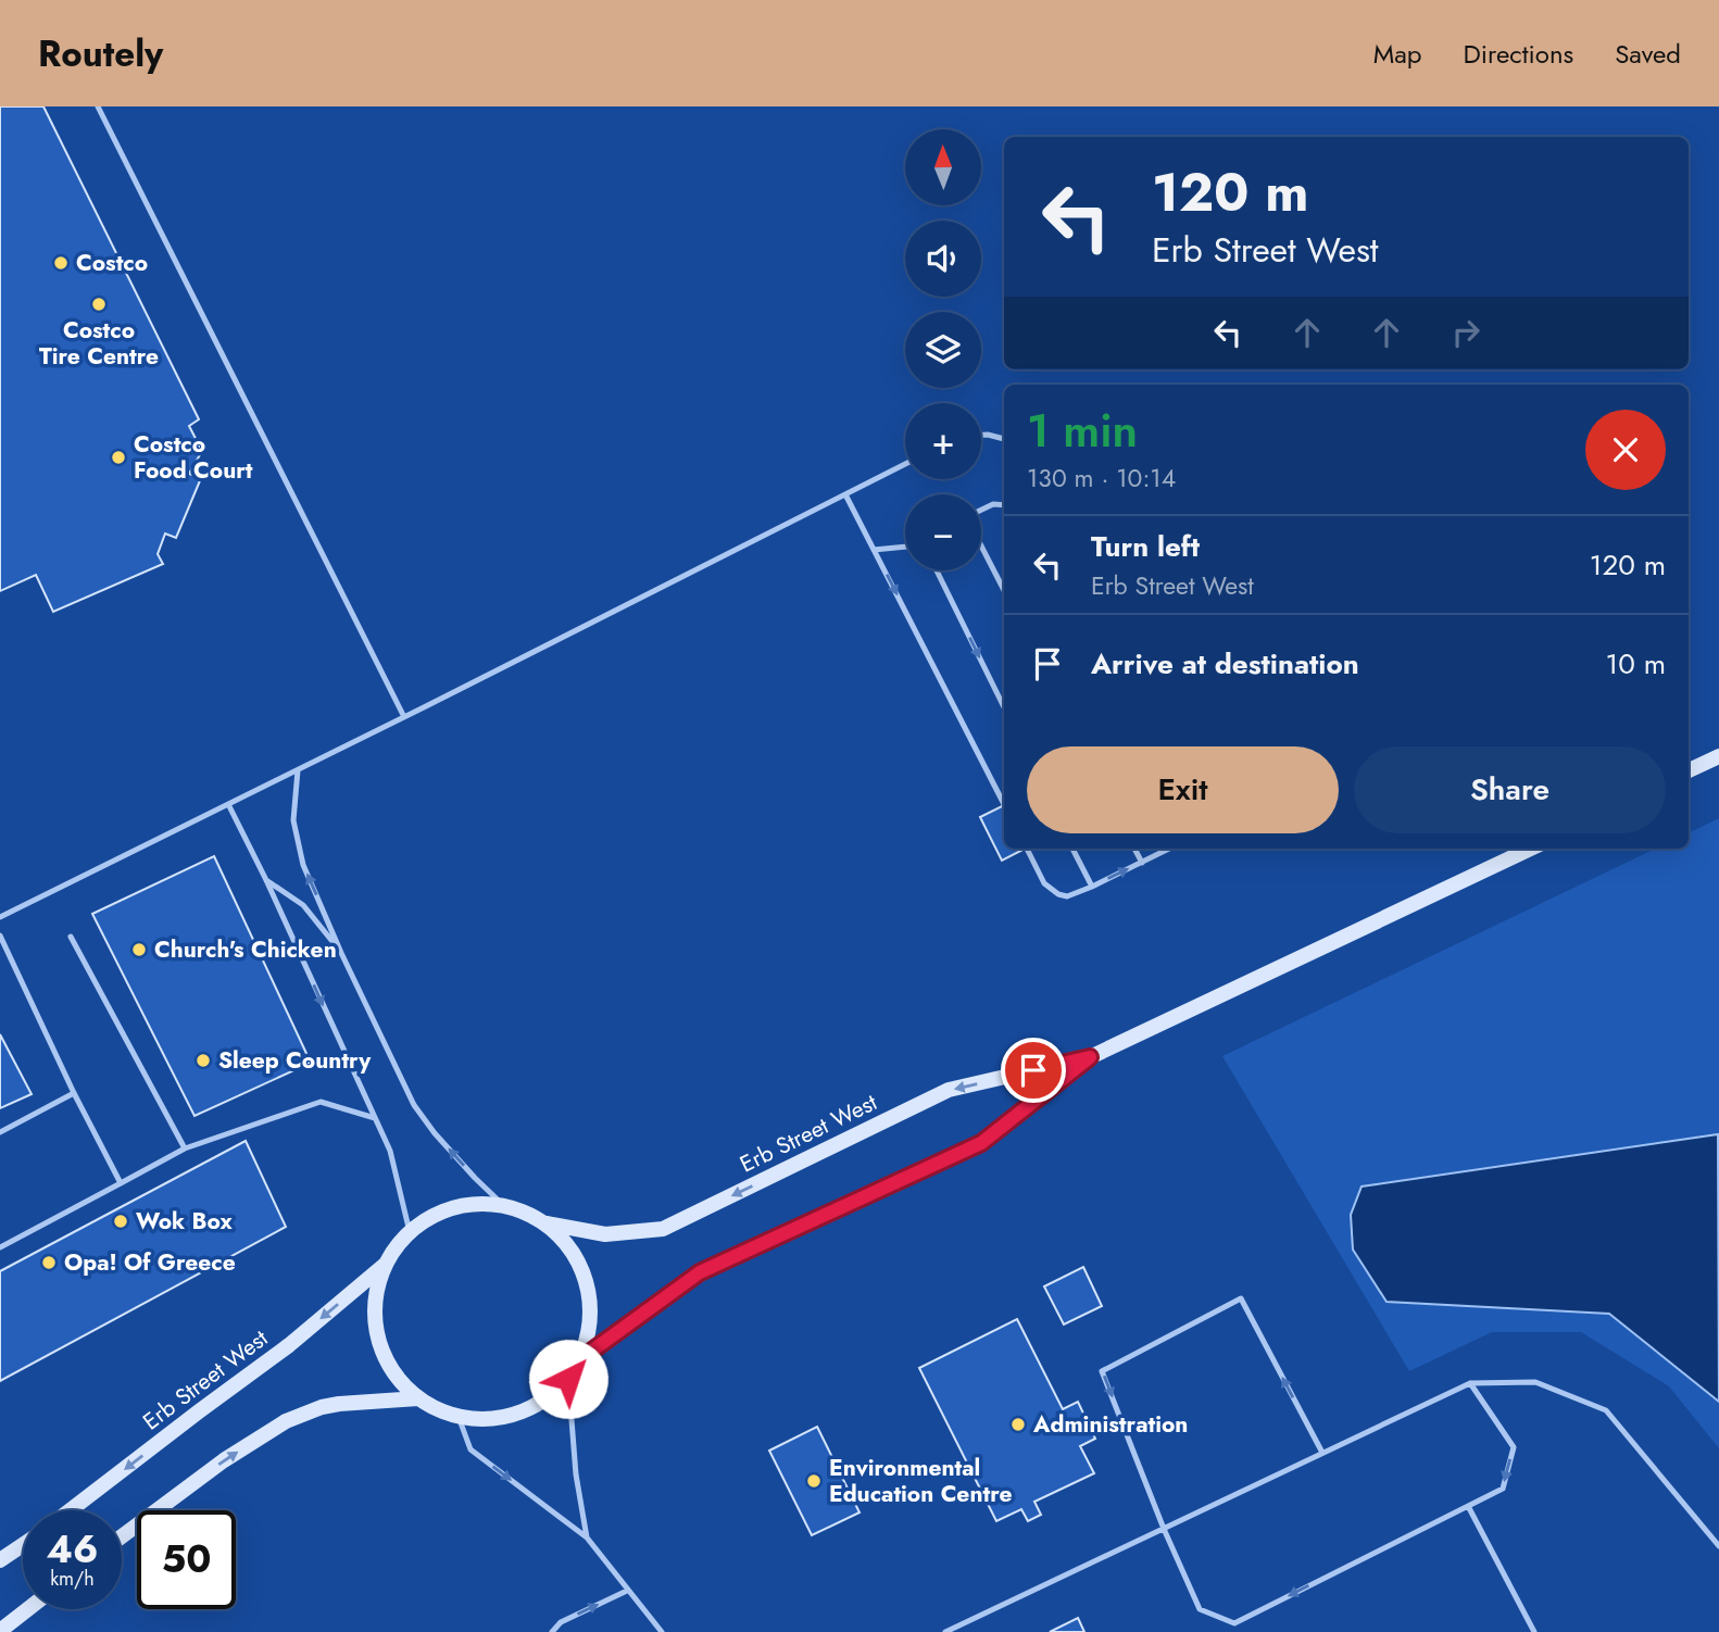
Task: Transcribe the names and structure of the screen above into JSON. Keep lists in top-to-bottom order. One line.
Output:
{"streets":{"main road":["Erb Street West"]},"places":["Costco","Costco Tire Centre","Costco Food Court","Church's Chicken","Sleep Country","Wok Box","Opa! Of Greece","Administration","Environmental Education Centre"],"north":"top","page":{"header":"Routely","nav":["Map","Directions","Saved"],"map_buttons":["+","−"],"turn":["120 m","Erb Street West"],"heading":["1 min","130 m · 10:14"],"list":[{"name":"Turn left","note":"Erb Street West","value":"120 m"},{"name":"Arrive at destination","value":"10 m"}],"buttons":["Exit","Share"],"speed":"46 km/h","limit":"50"}}
